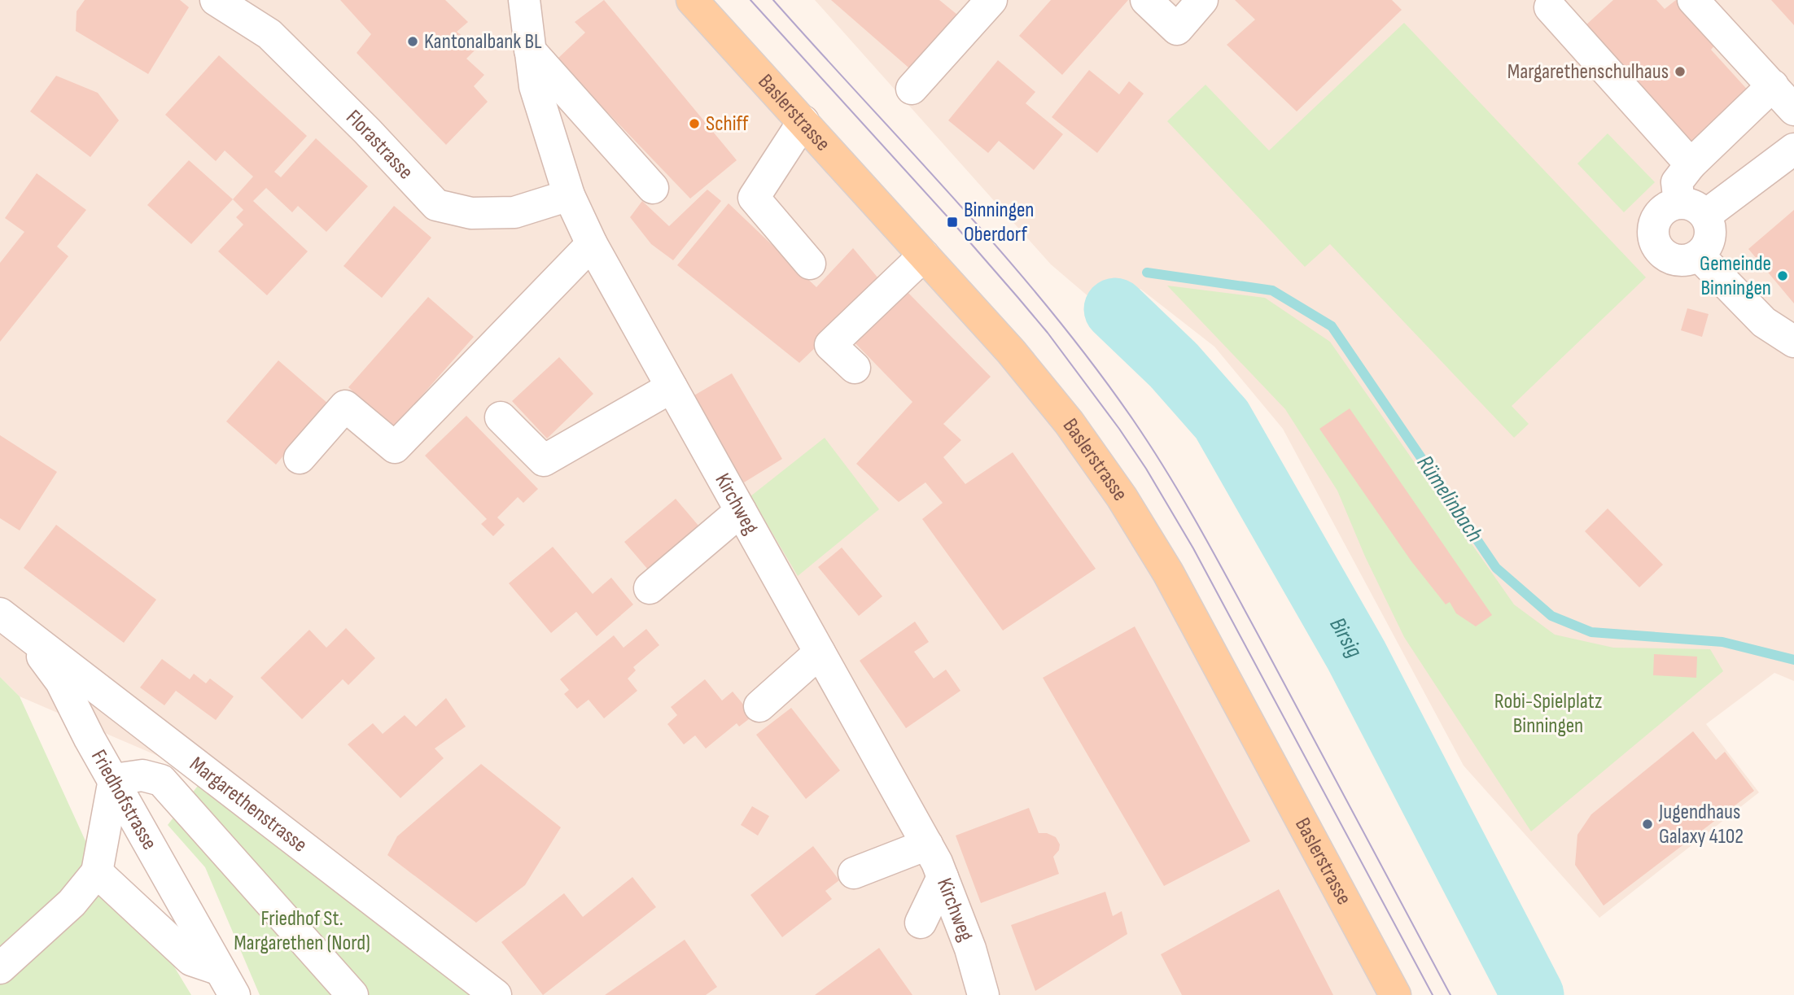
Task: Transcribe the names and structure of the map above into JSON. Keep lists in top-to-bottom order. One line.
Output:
{"streets":{"main road":["Baslerstrasse"],"street":["Florastrasse","Kirchweg","Friedhofstrasse","Margarethenstrasse"]},"crossings":[["Florastrasse","Kirchweg"],["Friedhofstrasse","Margarethenstrasse"]],"water":["Rümelinbach","Birsig"],"parks":["Robi-Spielplatz Binningen","Friedhof St. Margarethen (Nord)"],"places":{"other":["Kantonalbank BL","Margarethenschulhaus","Schiff","Gemeinde Binningen","Jugendhaus Galaxy 4102"],"transit":["Binningen Oberdorf"]}}
